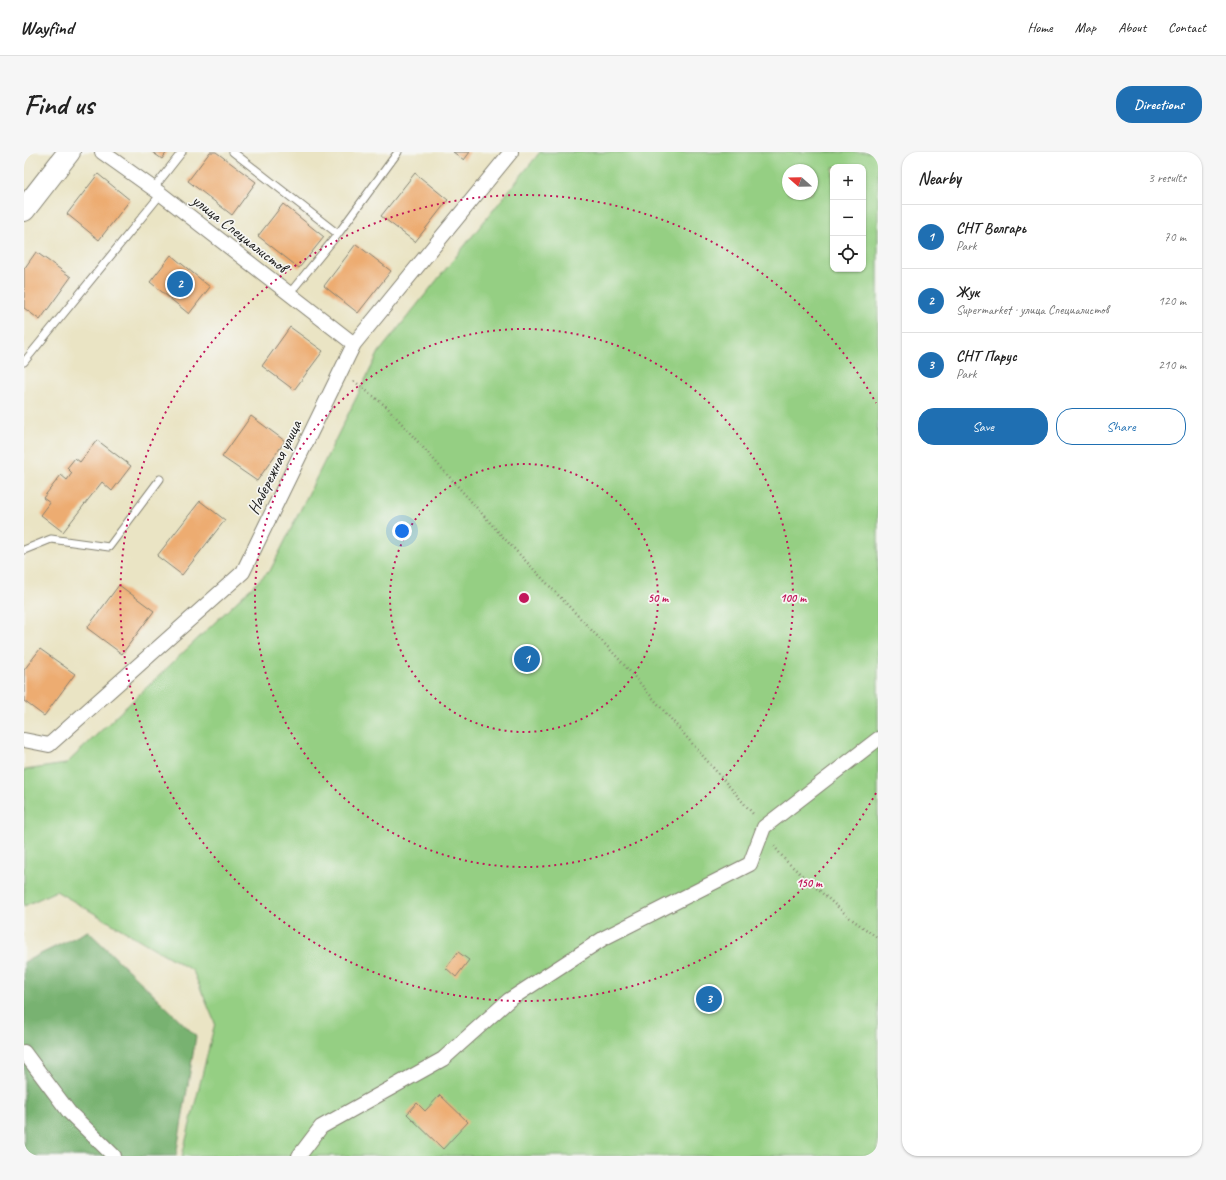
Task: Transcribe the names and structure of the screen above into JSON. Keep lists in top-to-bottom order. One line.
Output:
{"streets":{"street":["улица Специалистов","Набережная улица"]},"crossings":[["улица Специалистов","Набережная улица"]],"north":"left","page":{"header":"Wayfind","nav":["Home","Map","About","Contact"],"buttons":["Directions",["Save","Share"]],"title":"Find us","heading":["Nearby","3 results"],"map_buttons":["+","−"],"list":[{"mark":"1","name":"СНТ Волгарь","note":"Park","value":"70 m"},{"mark":"2","name":"Жук","note":"Supermarket · улица Специалистов","value":"120 m"},{"mark":"3","name":"СНТ Парус","note":"Park","value":"210 m"}],"pins":["2","1","3"]},"rings":["50 m","100 m","150 m"]}
